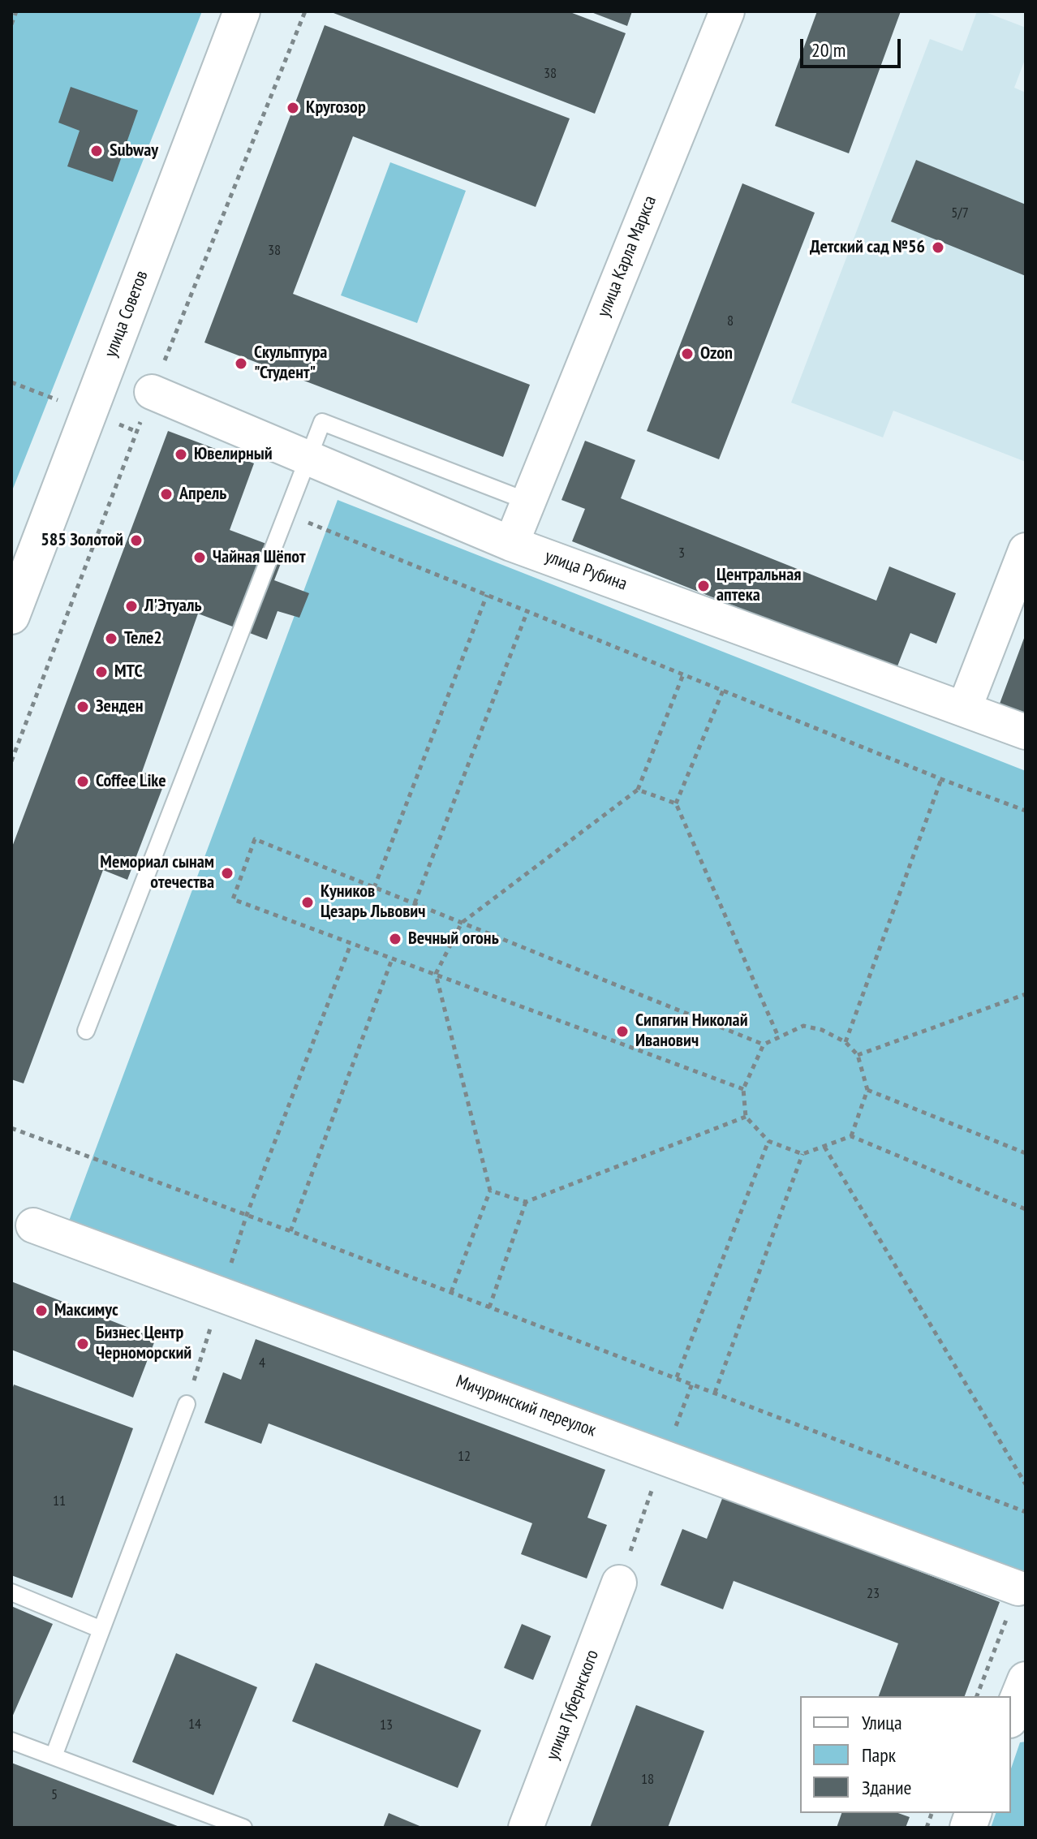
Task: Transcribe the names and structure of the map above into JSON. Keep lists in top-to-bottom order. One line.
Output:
{"streets":{"street":["улица Карла Маркса","улица Советов","улица Рубина","Мичуринский переулок","улица Губернского"]},"crossings":[["улица Карла Маркса","улица Рубина"]],"places":["Кругозор","Subway","Детский сад №56","Ozon","Скульптура \"Студент\"","Ювелирный","Апрель","585 Золотой","Чайная Шёпот","Центральная аптека","Л'Этуаль","Теле2","МТС","Зенден","Coffee Like","Мемориал сынам отечества","Куников Цезарь Львович","Вечный огонь","Сипягин Николай Иванович","Максимус","Бизнес Центр Черноморский"],"house_numbers":["38","5/7","38","8","3","4","12","11","23","14","13","18","5"],"legend":["Улица","Парк","Здание"],"scale_bar":"20 m"}
